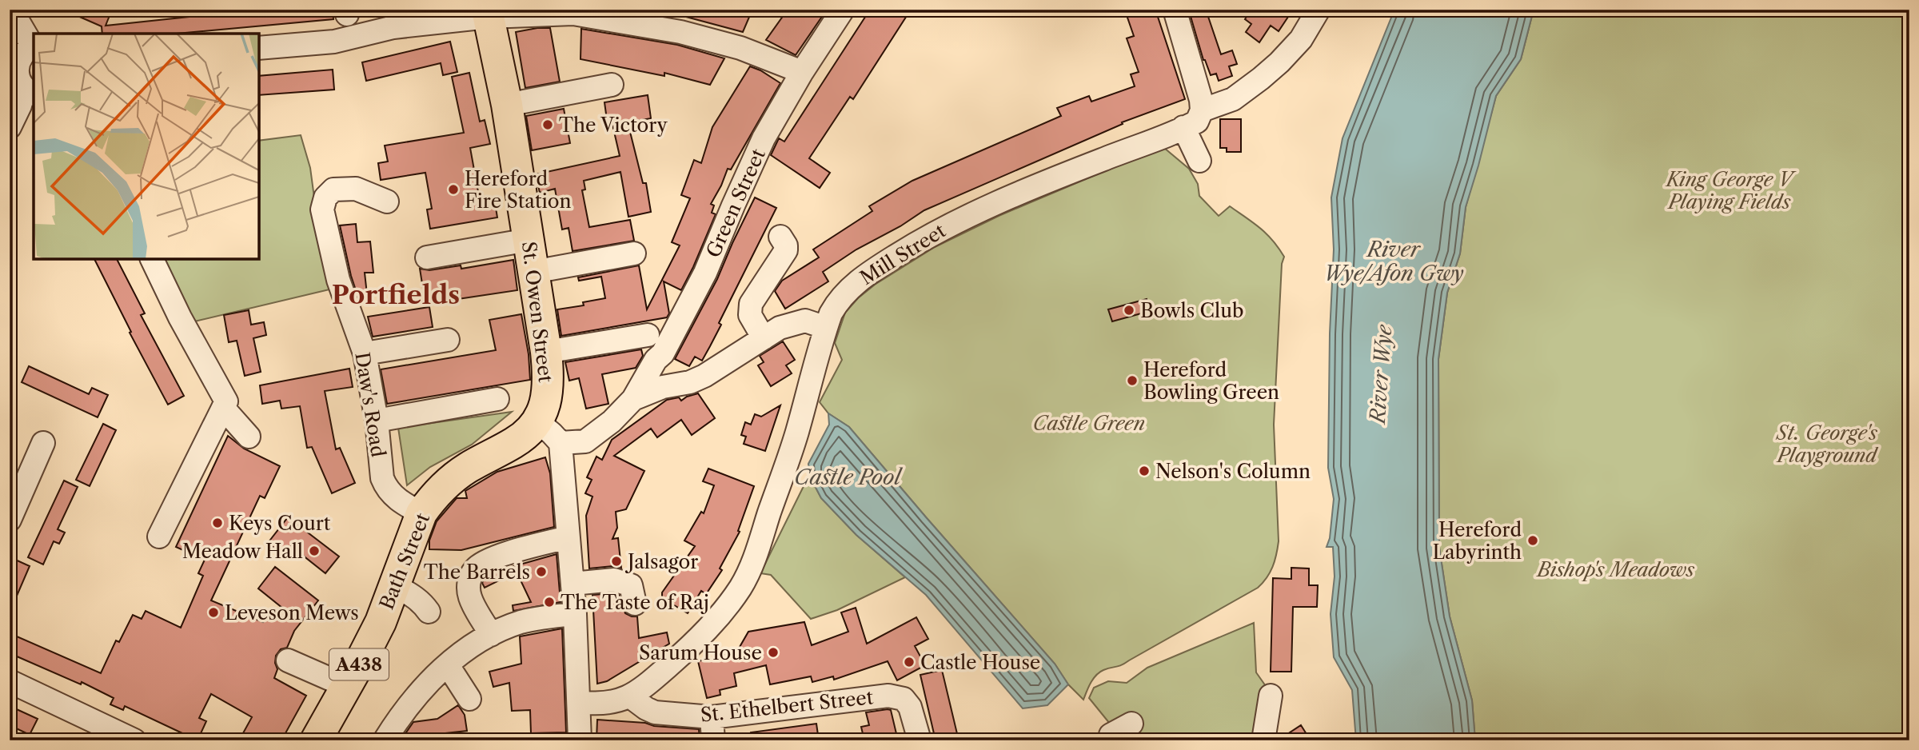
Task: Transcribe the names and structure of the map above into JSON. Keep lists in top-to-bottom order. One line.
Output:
{"streets":{"highway":["St. Owen Street","Bath Street","A438"],"street":["Green Street","Mill Street","Daw's Road","St. Ethelbert Street"]},"crossings":[["Mill Street","St. Ethelbert Street"],["St. Owen Street","Bath Street"],["Daw's Road","Bath Street"]],"districts":["Portfields"],"water":["River Wye/Afon Gwy","River Wye","Castle Pool"],"parks":["King George V Playing Fields","Castle Green","St. George's Playground","Bishop's Meadows"],"places":["The Victory","Hereford Fire Station","Bowls Club","Hereford Bowling Green","Nelson's Column","Keys Court","Hereford Labyrinth","Meadow Hall","Jalsagor","The Barrels","The Taste of Raj","Leveson Mews","Sarum House","Castle House"]}
